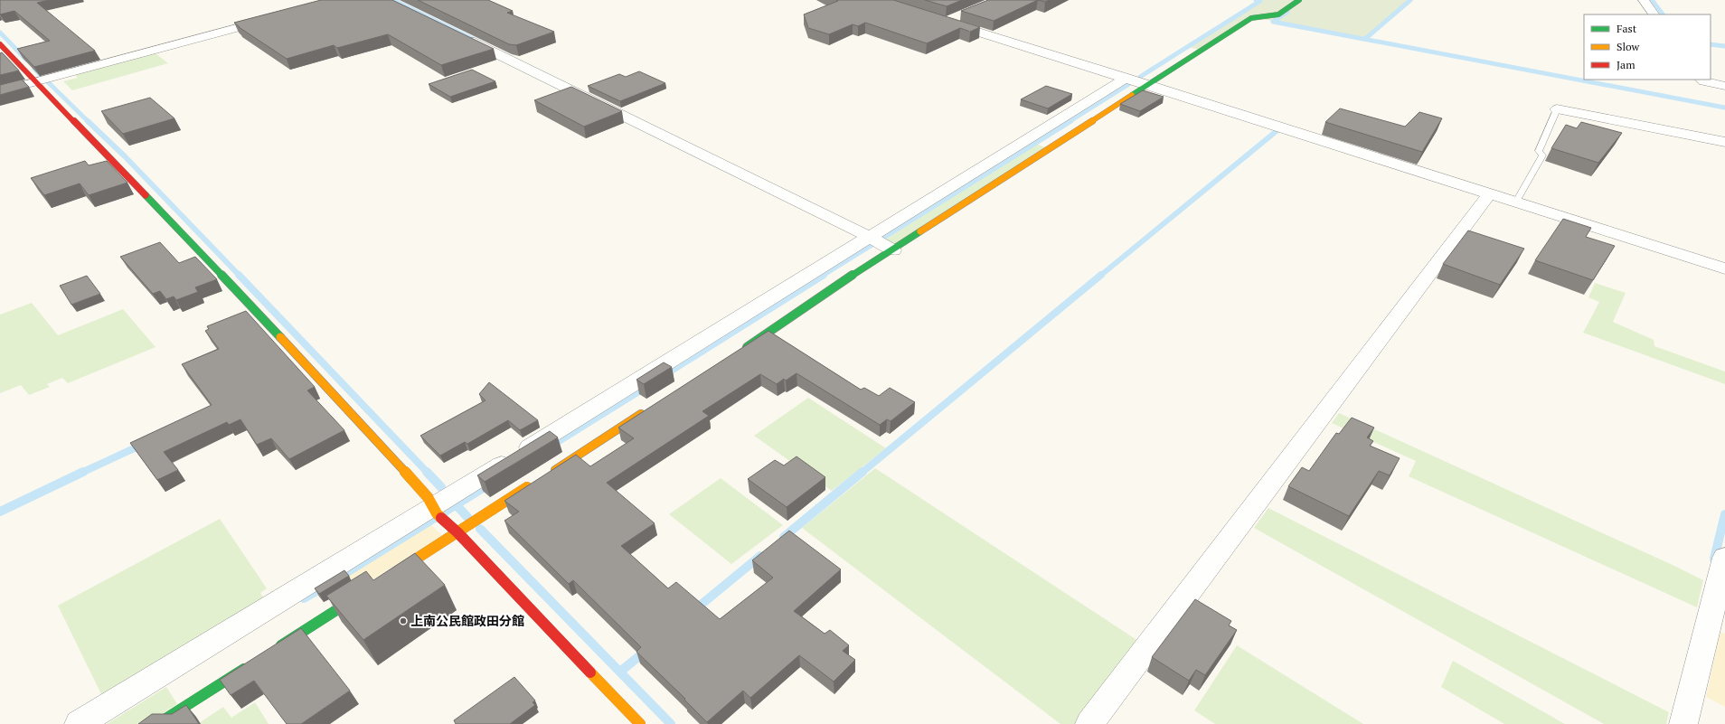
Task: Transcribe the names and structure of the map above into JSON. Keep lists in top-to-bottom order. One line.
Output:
{"places":["上南公民館政田分館"],"legend":["Fast","Slow","Jam"]}
